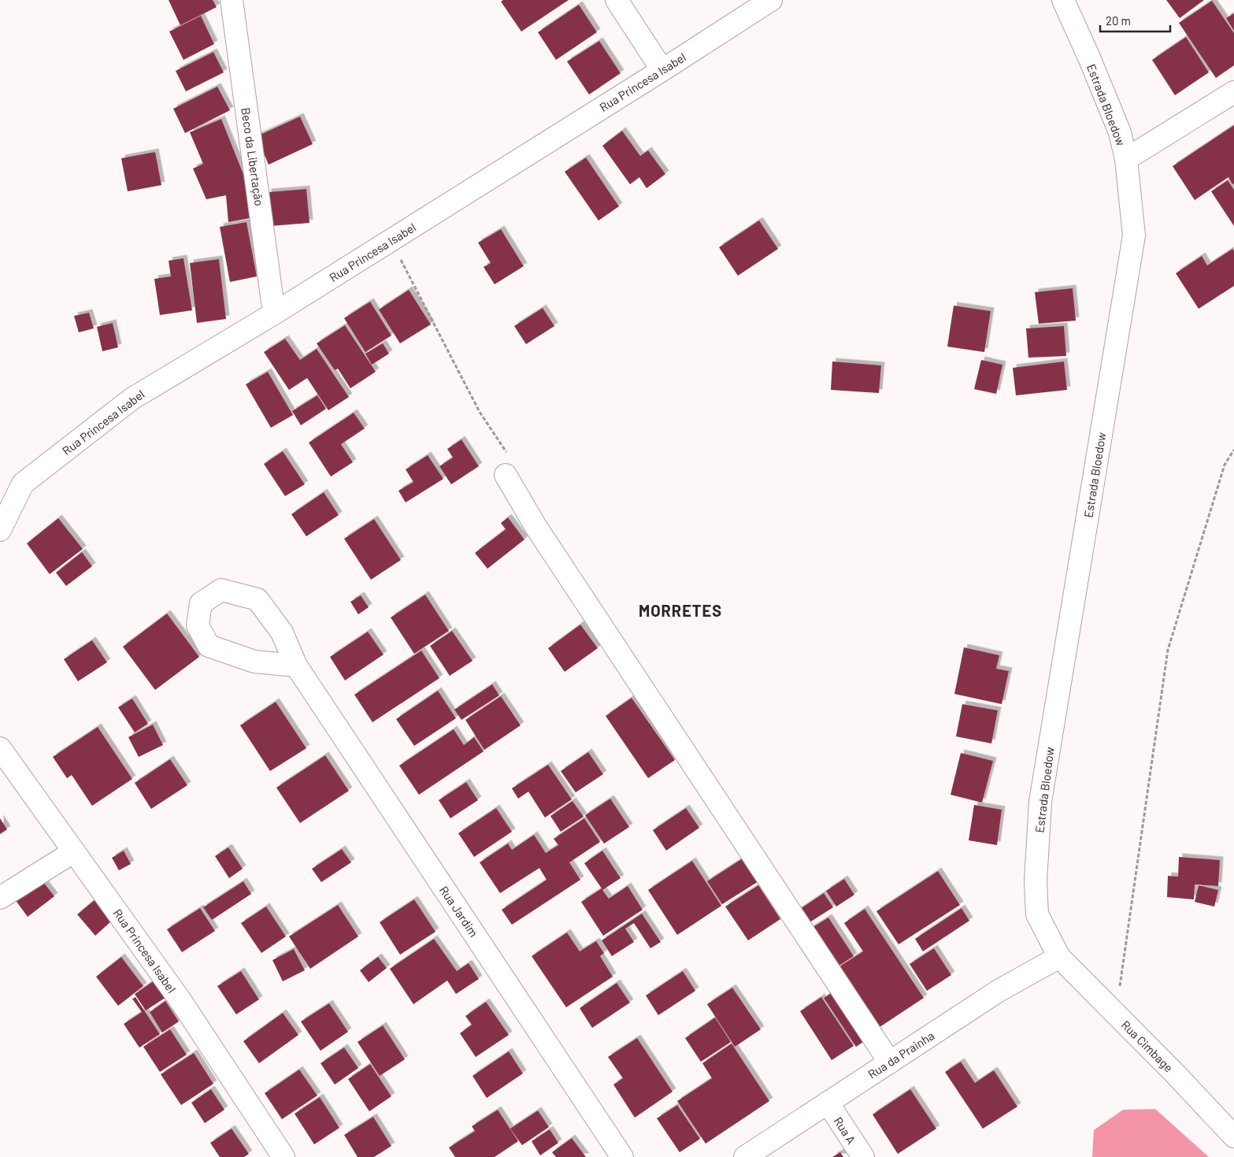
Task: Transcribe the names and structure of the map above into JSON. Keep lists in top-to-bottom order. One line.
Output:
{"streets":{"street":["Rua Princesa Isabel","Estrada Bloedow","Beco da Libertação","Rua Jardim","Rua Cimbage","Rua da Prainha","Rua A"]},"crossings":[["Rua Princesa Isabel","Beco da Libertação"],["Estrada Bloedow","Rua Cimbage"],["Estrada Bloedow","Rua da Prainha"],["Rua Cimbage","Rua da Prainha"],["Rua da Prainha","Rua A"]],"districts":["MORRETES"],"scale_bar":"20 m"}
